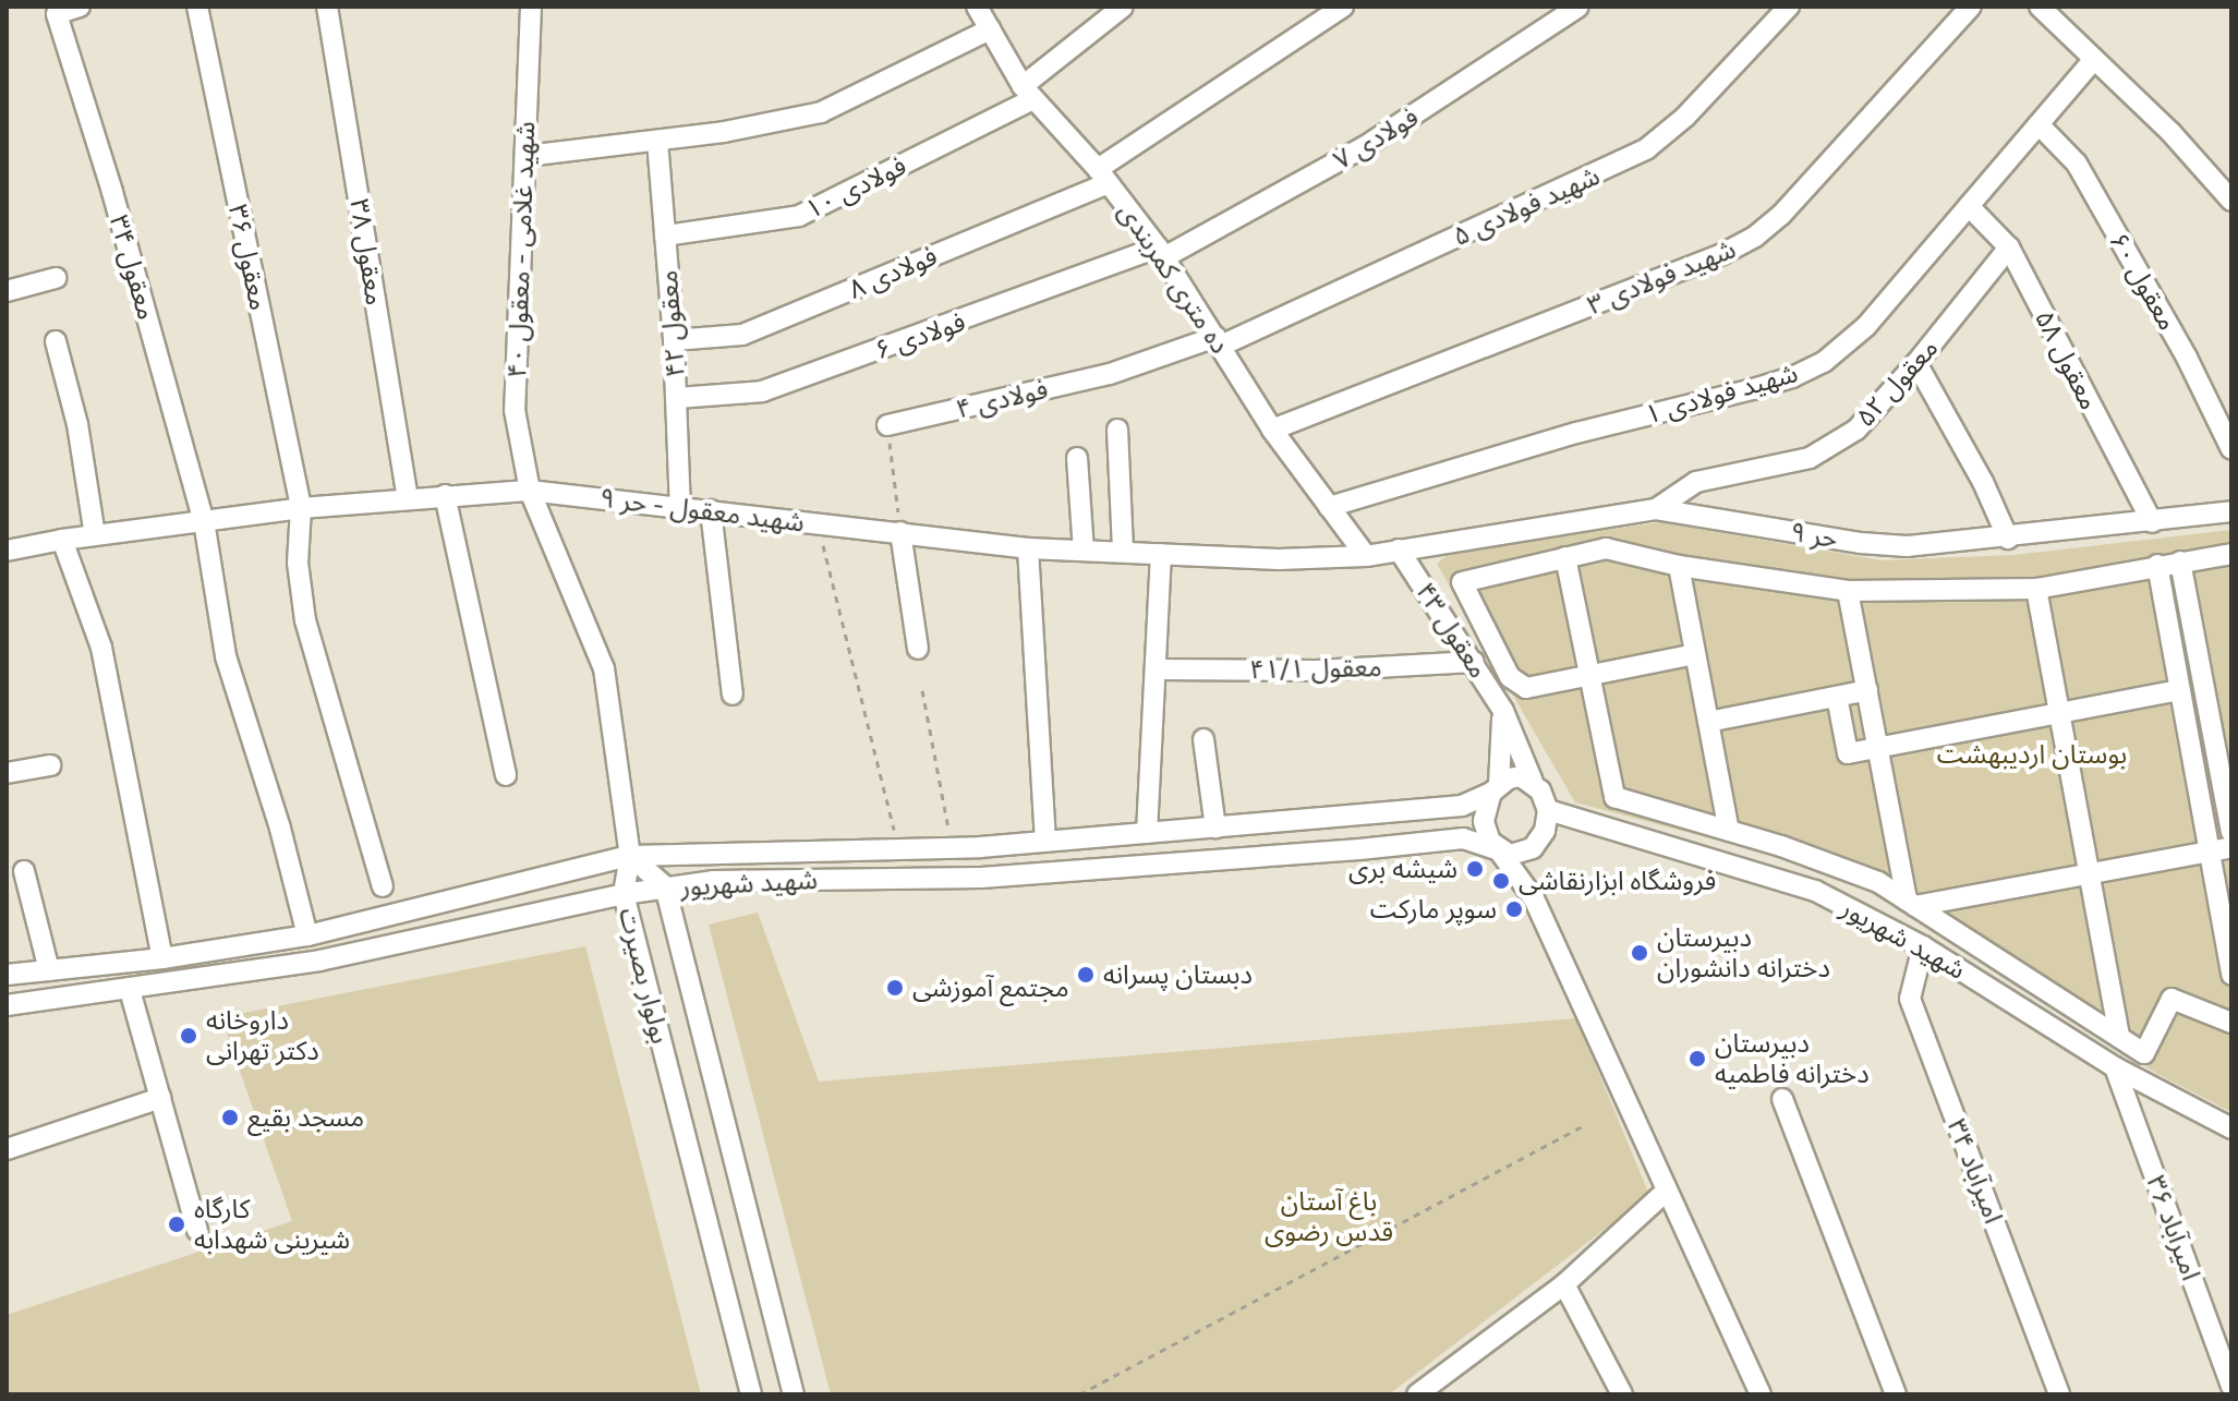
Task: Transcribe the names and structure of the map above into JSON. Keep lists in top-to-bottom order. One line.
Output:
{"streets":{"street":["فولادی ۷","فولادی ۱۰","شهید فولادی ۵","شهید غلامی - معقول ۴۰","معقول ۳۸","معقول ۳۶","معقول ۳۴","فولادی ۸","شهید فولادی ۳","ده متری کمربندی","معقول ۶۰","معقول ۴۲","فولادی ۶","معقول ۵۸","معقول ۵۲","شهید فولادی ۱","فولادی ۴","شهید معقول - حر ۹","حر ۹","معقول ۴۳","معقول ۴۱/۱","شهید شهریور","بولوار بصیرت","امیرآباد ۳۴","امیرآباد ۳۶"]},"crossings":[["فولادی ۷","ده متری کمربندی"],["فولادی ۷","فولادی ۶"],["فولادی ۱۰","ده متری کمربندی"],["فولادی ۱۰","معقول ۴۲"],["شهید فولادی ۵","ده متری کمربندی"],["شهید فولادی ۵","فولادی ۴"],["شهید غلامی - معقول ۴۰","شهید معقول - حر ۹"],["شهید غلامی - معقول ۴۰","شهید شهریور"],["شهید غلامی - معقول ۴۰","بولوار بصیرت"],["معقول ۳۸","شهید معقول - حر ۹"],["معقول ۳۶","شهید معقول - حر ۹"],["معقول ۳۴","شهید معقول - حر ۹"],["معقول ۳۴","شهید شهریور"],["فولادی ۸","ده متری کمربندی"],["فولادی ۸","معقول ۴۲"],["شهید فولادی ۳","ده متری کمربندی"],["ده متری کمربندی","فولادی ۶"],["ده متری کمربندی","شهید فولادی ۱"],["ده متری کمربندی","فولادی ۴"],["ده متری کمربندی","شهید معقول - حر ۹"],["معقول ۶۰","شهید فولادی ۱"],["معقول ۴۲","فولادی ۶"],["معقول ۴۲","شهید معقول - حر ۹"],["معقول ۵۸","معقول ۵۲"],["معقول ۵۸","شهید فولادی ۱"],["معقول ۵۸","حر ۹"],["معقول ۵۲","حر ۹"],["شهید معقول - حر ۹","حر ۹"],["شهید معقول - حر ۹","معقول ۴۳"],["حر ۹","معقول ۴۳"],["معقول ۴۳","معقول ۴۱/۱"],["معقول ۴۳","شهید شهریور"],["شهید شهریور","بولوار بصیرت"],["شهید شهریور","امیرآباد ۳۴"],["شهید شهریور","امیرآباد ۳۶"]],"parks":["بوستان اردیبهشت","باغ آستان قدس رضوی"],"places":["شیشه بری","فروشگاه ابزارنقاشی","سوپر مارکت","دبیرستان دخترانه دانشوران","دبستان پسرانه","مجتمع آموزشی","داروخانه دکتر تهرانی","دبیرستان دخترانه فاطمیه","مسجد بقیع","کارگاه شیرینی شهدابه"]}
